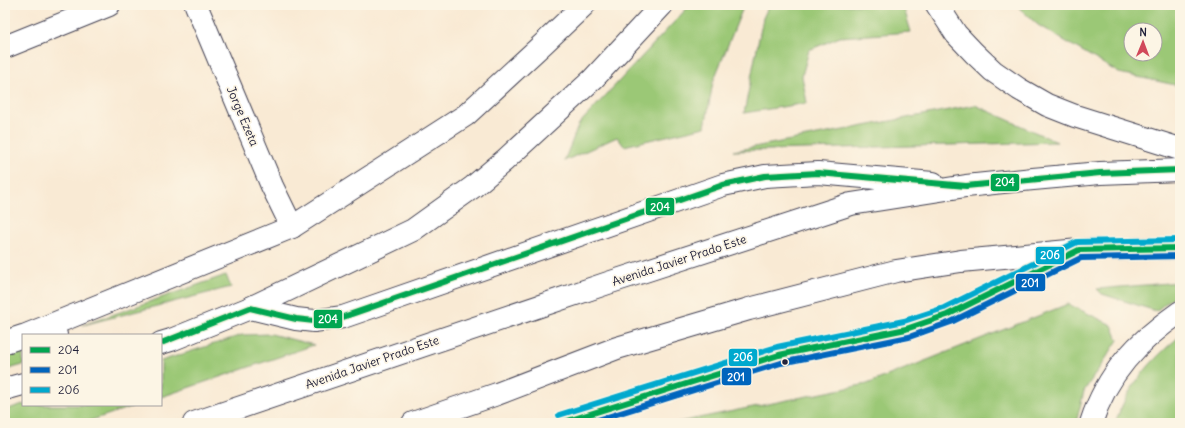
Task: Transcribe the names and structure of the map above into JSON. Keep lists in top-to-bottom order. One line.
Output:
{"streets":{"main road":["Jorge Ezeta","Avenida Javier Prado Este"]},"lines":["transit line 204","transit line 206","transit line 201"],"legend":["204","201","206"],"north":"top"}
